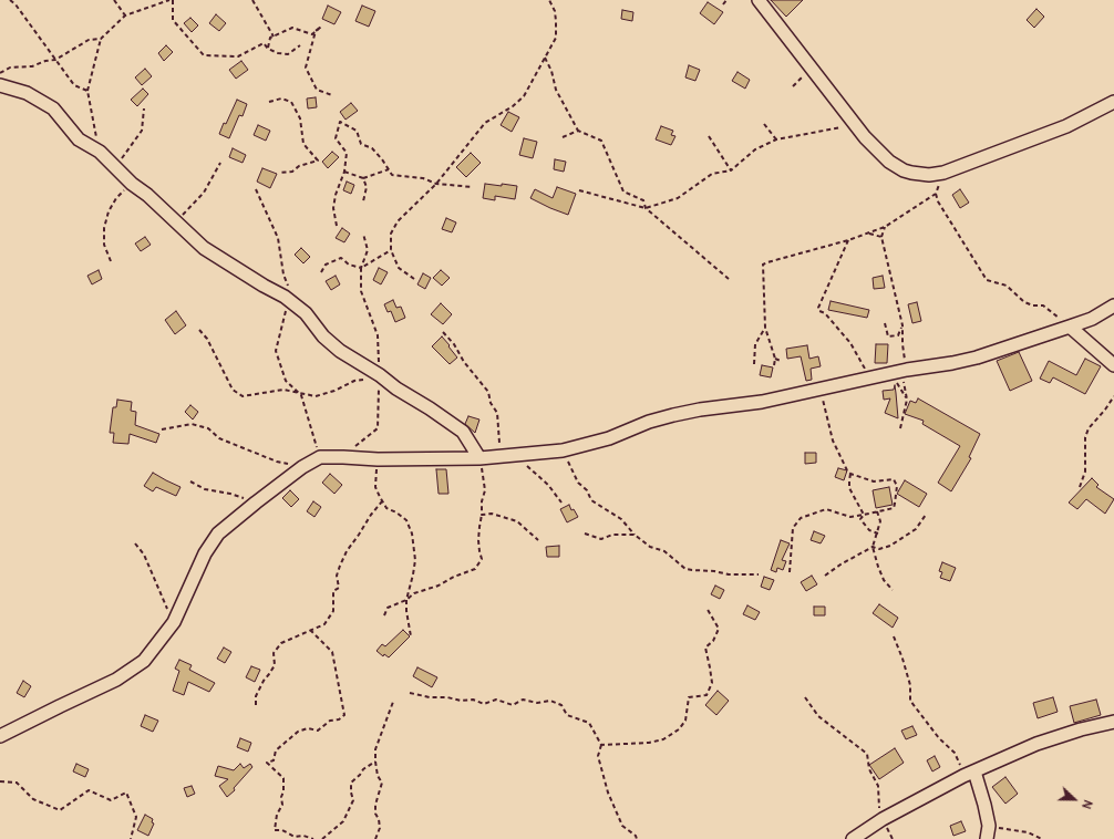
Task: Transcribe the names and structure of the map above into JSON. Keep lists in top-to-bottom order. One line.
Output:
{"north":"right"}
